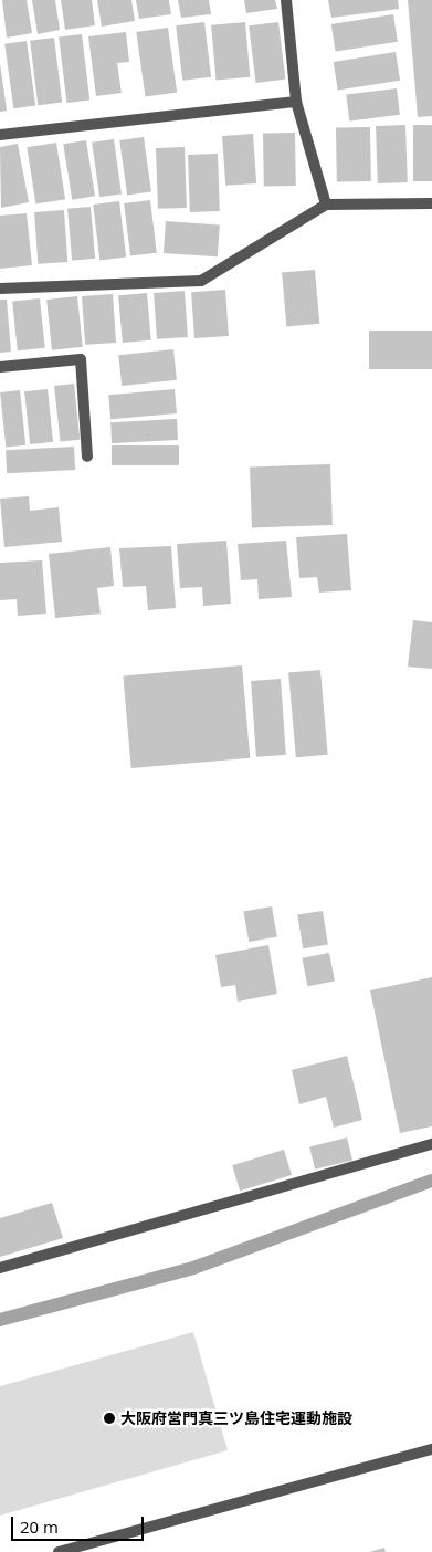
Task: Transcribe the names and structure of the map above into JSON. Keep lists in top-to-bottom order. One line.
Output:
{"places":["大阪府営門真三ツ島住宅運動施設"],"scale_bar":"20 m"}
